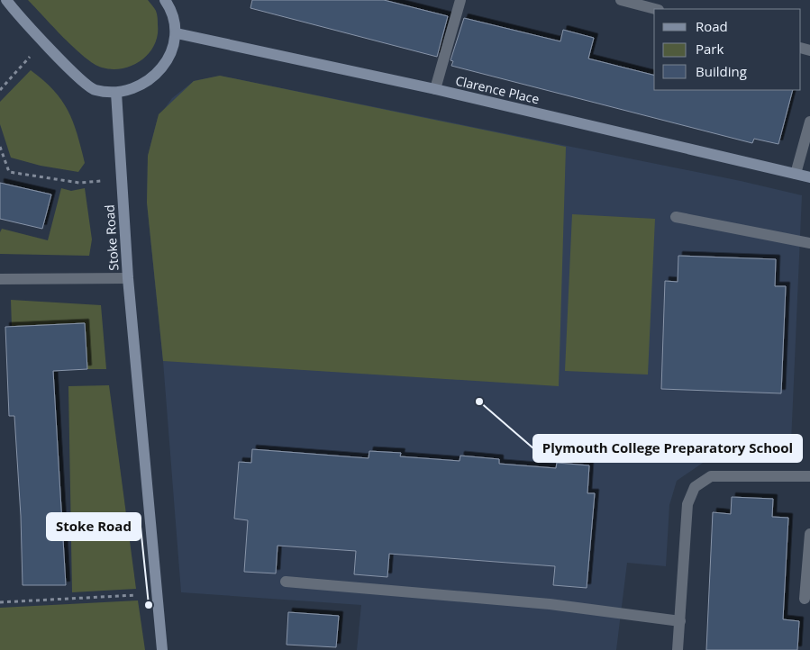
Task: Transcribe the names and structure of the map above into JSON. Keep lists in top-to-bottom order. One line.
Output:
{"streets":{"street":["Clarence Place","Stoke Road"]},"places":["Plymouth College Preparatory School","Stoke Road"],"legend":["Road","Park","Building"]}
